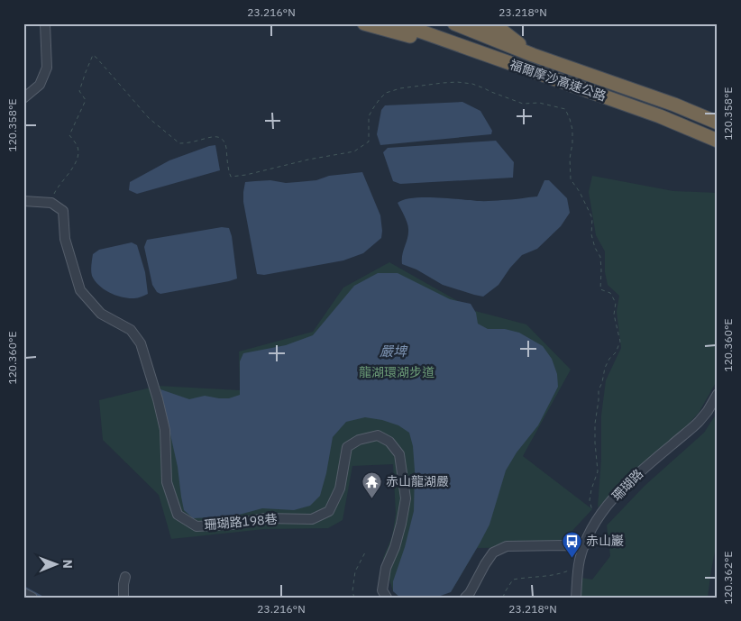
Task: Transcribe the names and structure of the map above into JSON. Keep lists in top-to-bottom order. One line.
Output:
{"streets":{"highway":["福爾摩沙高速公路"],"street":["珊瑚路","珊瑚路198巷"]},"water":["嚴埤"],"parks":["龍湖環湖步道"],"places":{"temple":["赤山龍湖嚴"],"bus stop":["赤山巖"]},"north":"right","coordinates":["23.216°N","23.218°N","120.358°E","120.360°E","120.362°E"]}
